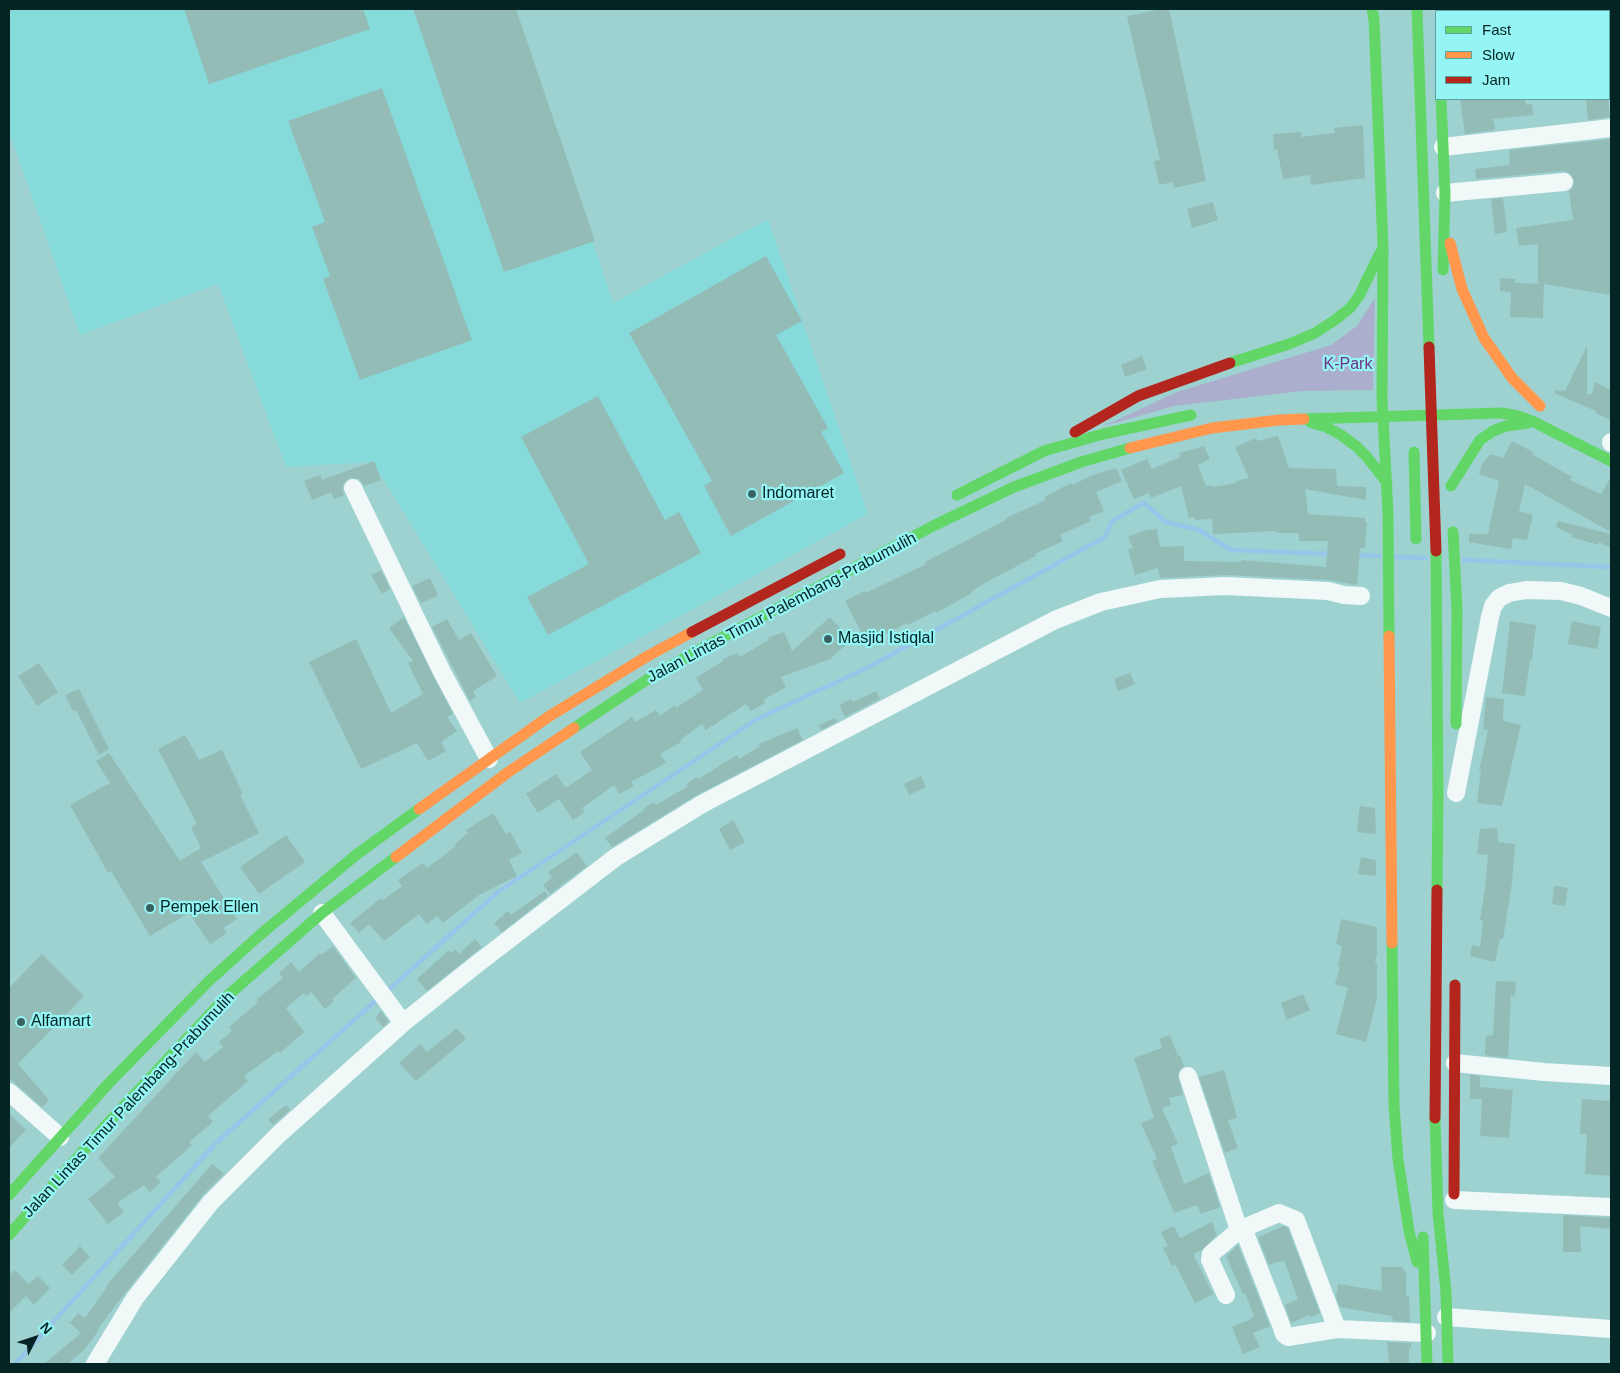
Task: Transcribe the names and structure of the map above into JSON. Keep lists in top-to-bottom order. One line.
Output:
{"streets":{"highway":["Jalan Lintas Timur Palembang-Prabumulih"]},"parks":["K-Park"],"places":["Indomaret","Masjid Istiqlal","Pempek Ellen","Alfamart"],"legend":["Fast","Slow","Jam"],"north":"top right"}
